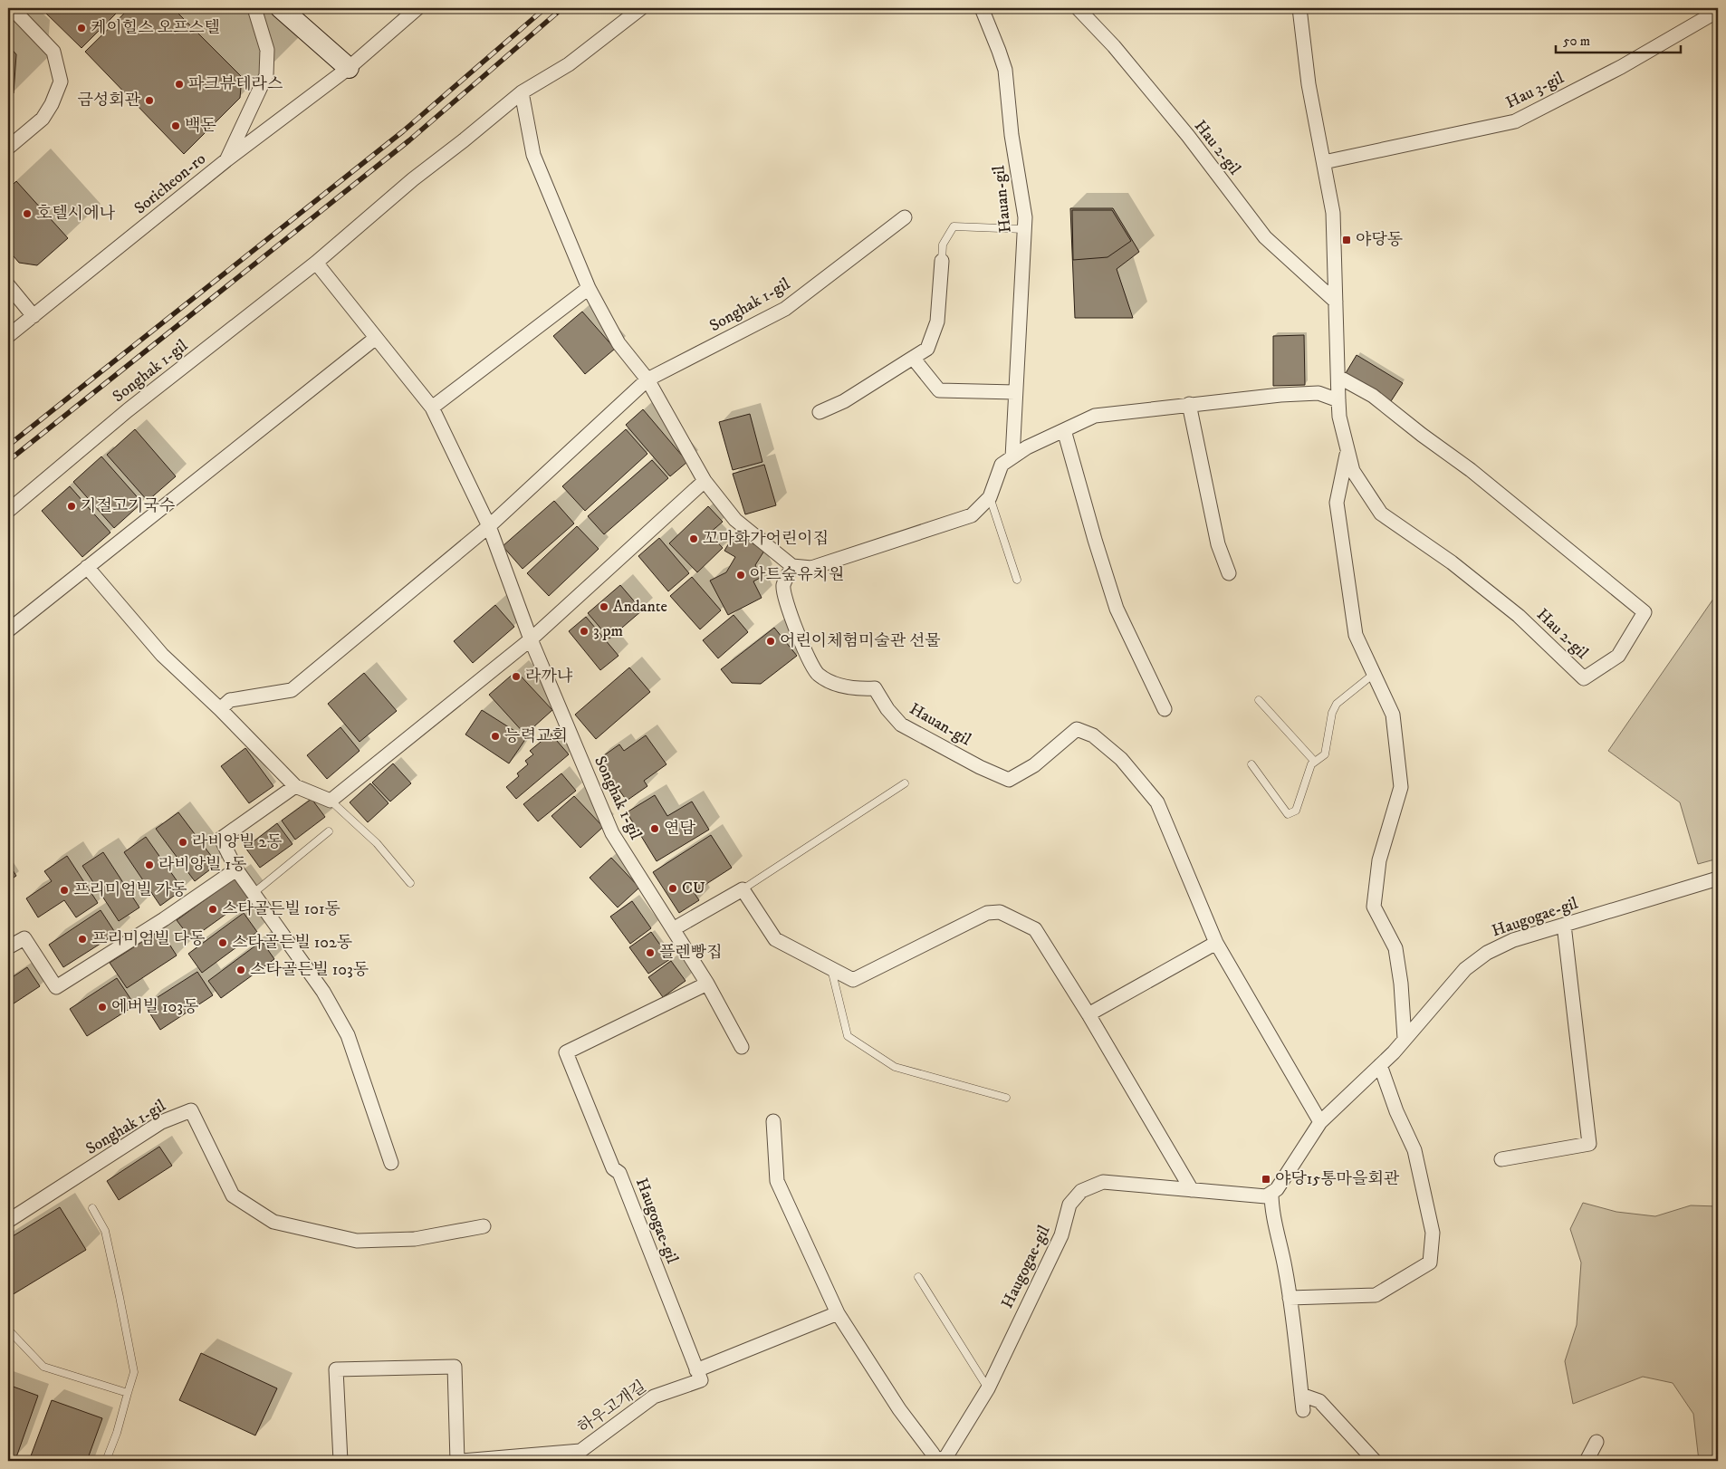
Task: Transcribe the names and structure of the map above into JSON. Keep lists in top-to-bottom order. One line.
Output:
{"streets":{"street":["Hau 3-gil","Hau 2-gil","Soricheon-ro","Hauan-gil","Songhak 1-gil","Haugogae-gil"]},"crossings":[["Hau 3-gil","Hau 2-gil"],["Songhak 1-gil","Haugogae-gil"]],"places":{"other":["케이힐스 오프스텔","파크뷰테라스","금성회관","백돈","호텔시에나","기절고기국수","꼬마화가어린이집","아트숲유치원","Andante","3 pm","어린이체험미술관 선물","라까냐","능력교회","연담","라비앙빌 2동","라비앙빌 1동","CU","프리미엄빌 가동","스타골든빌 101동","프리미엄빌 다동","스타골든빌 102동","플렌빵집","스타골든빌 103동","에버빌 103동"],"transit":["야당동","야당15통마을회관"]},"scale_bar":"50 m"}
